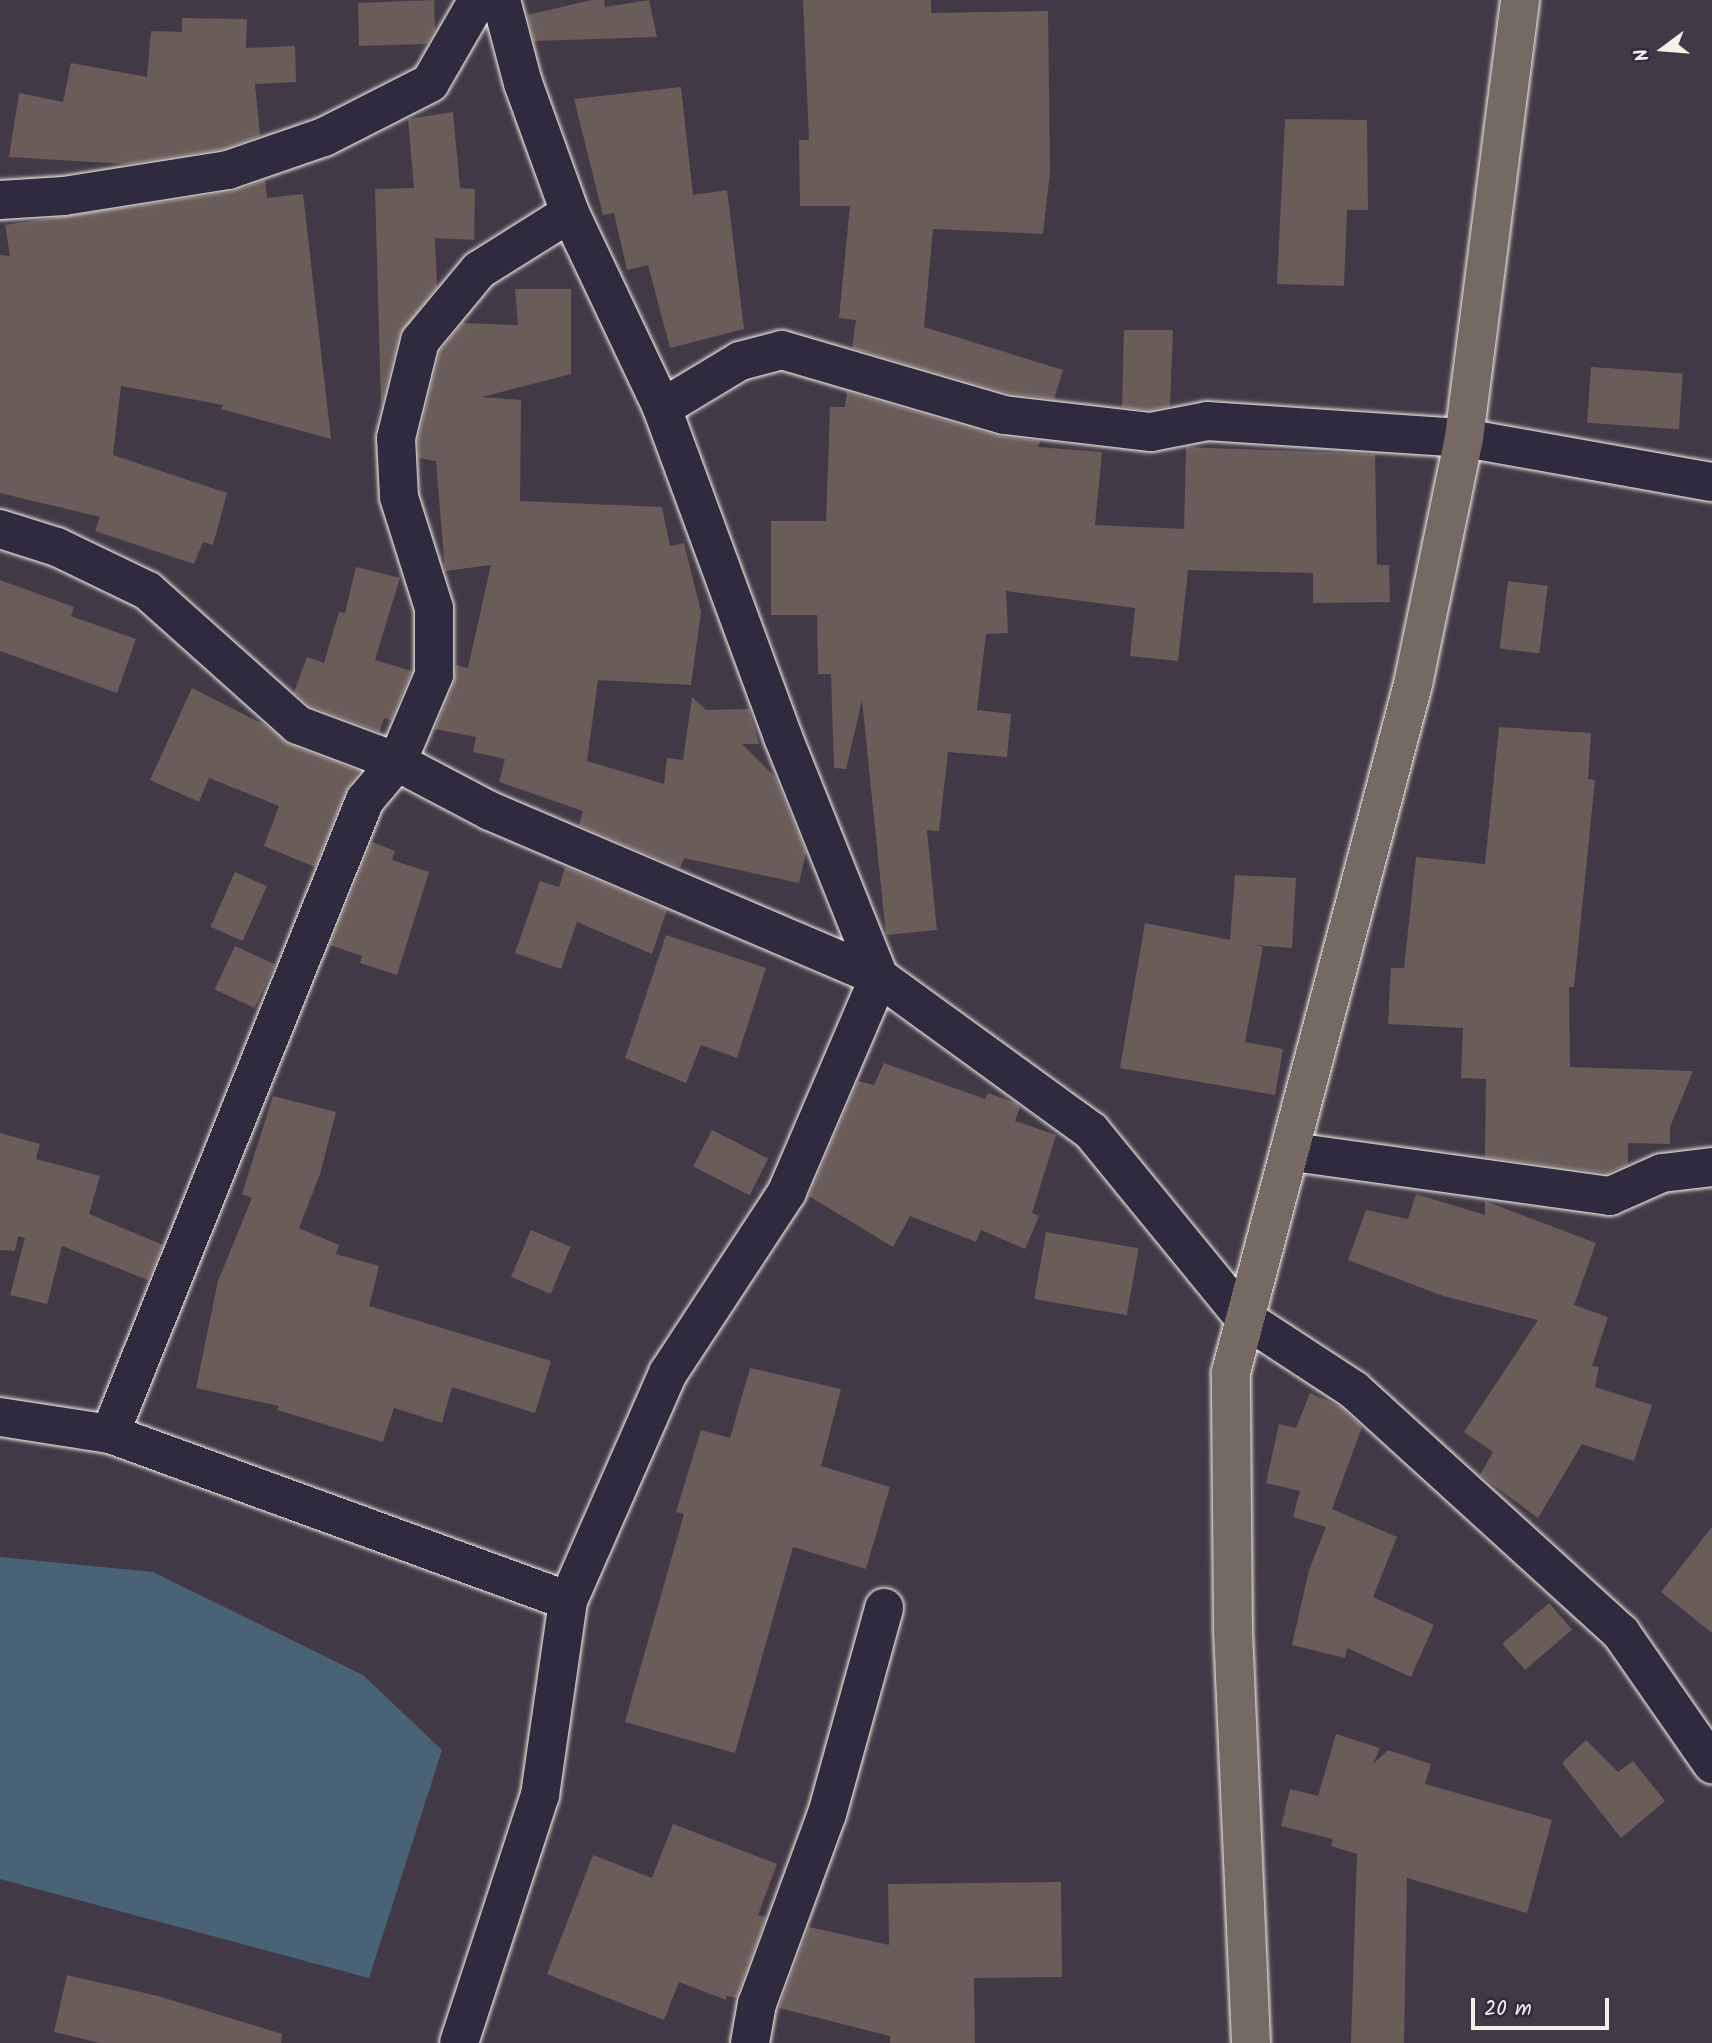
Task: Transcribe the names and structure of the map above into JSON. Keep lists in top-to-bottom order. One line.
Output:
{"scale_bar":"20 m","north":"left"}
